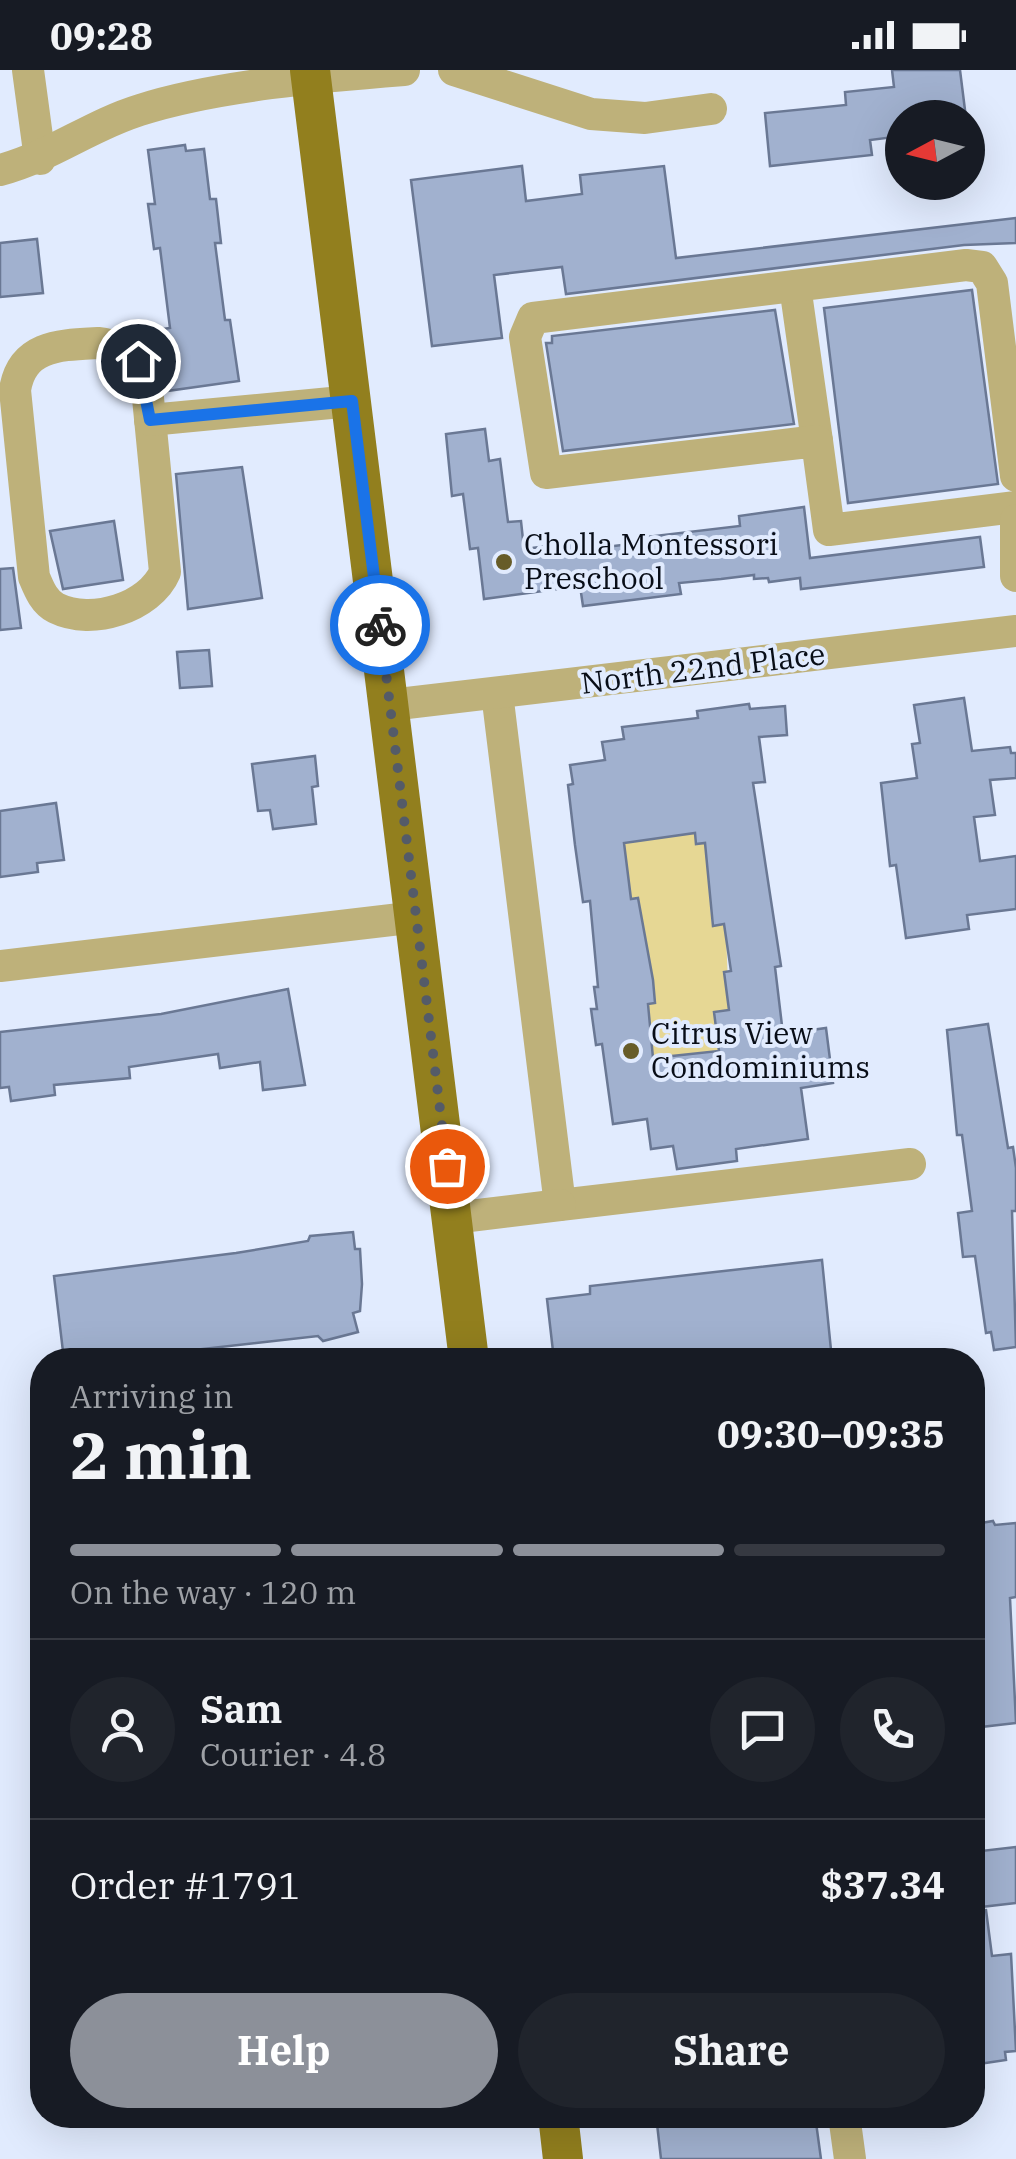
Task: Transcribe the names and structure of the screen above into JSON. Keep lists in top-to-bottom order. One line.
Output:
{"streets":{"street":["North 22nd Place"]},"places":["Cholla Montessori Preschool","Citrus View Condominiums"],"north":"left","page":{"status":"09:28","heading":["2 min","Arriving in","09:30–09:35"],"panel":["Sam","Courier · 4.8","Order #1791","$37.34"],"bar":"On the way · 120 m","buttons":["Help","Share"]}}
